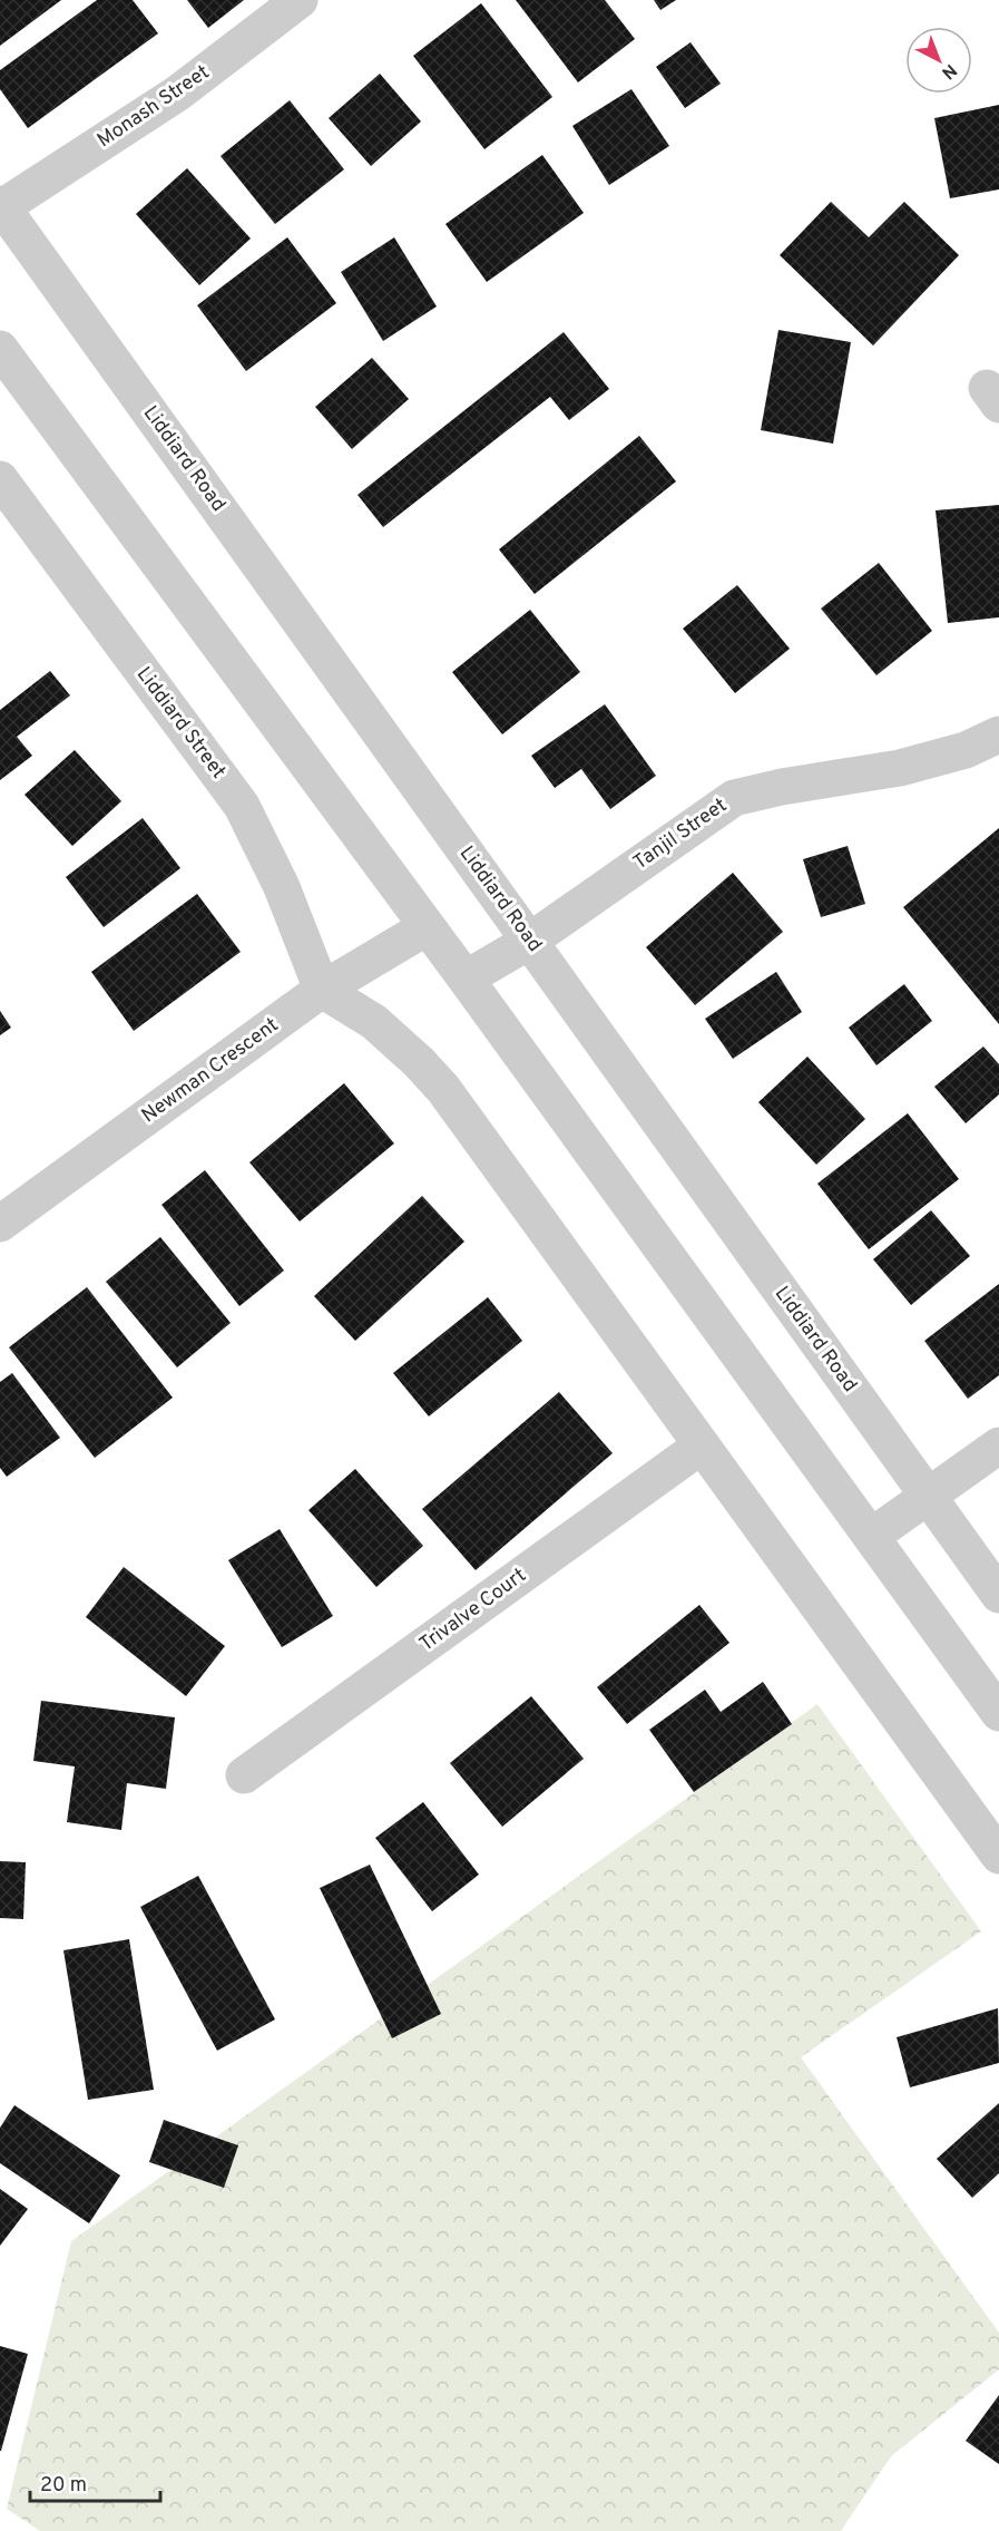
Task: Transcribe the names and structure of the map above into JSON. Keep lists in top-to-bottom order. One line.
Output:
{"streets":{"street":["Monash Street","Liddiard Road","Liddiard Street","Tanjil Street","Newman Crescent","Trivalve Court"]},"crossings":[["Monash Street","Liddiard Road"],["Liddiard Road","Tanjil Street"],["Liddiard Street","Newman Crescent"]],"scale_bar":"20 m","north":"bottom right"}
